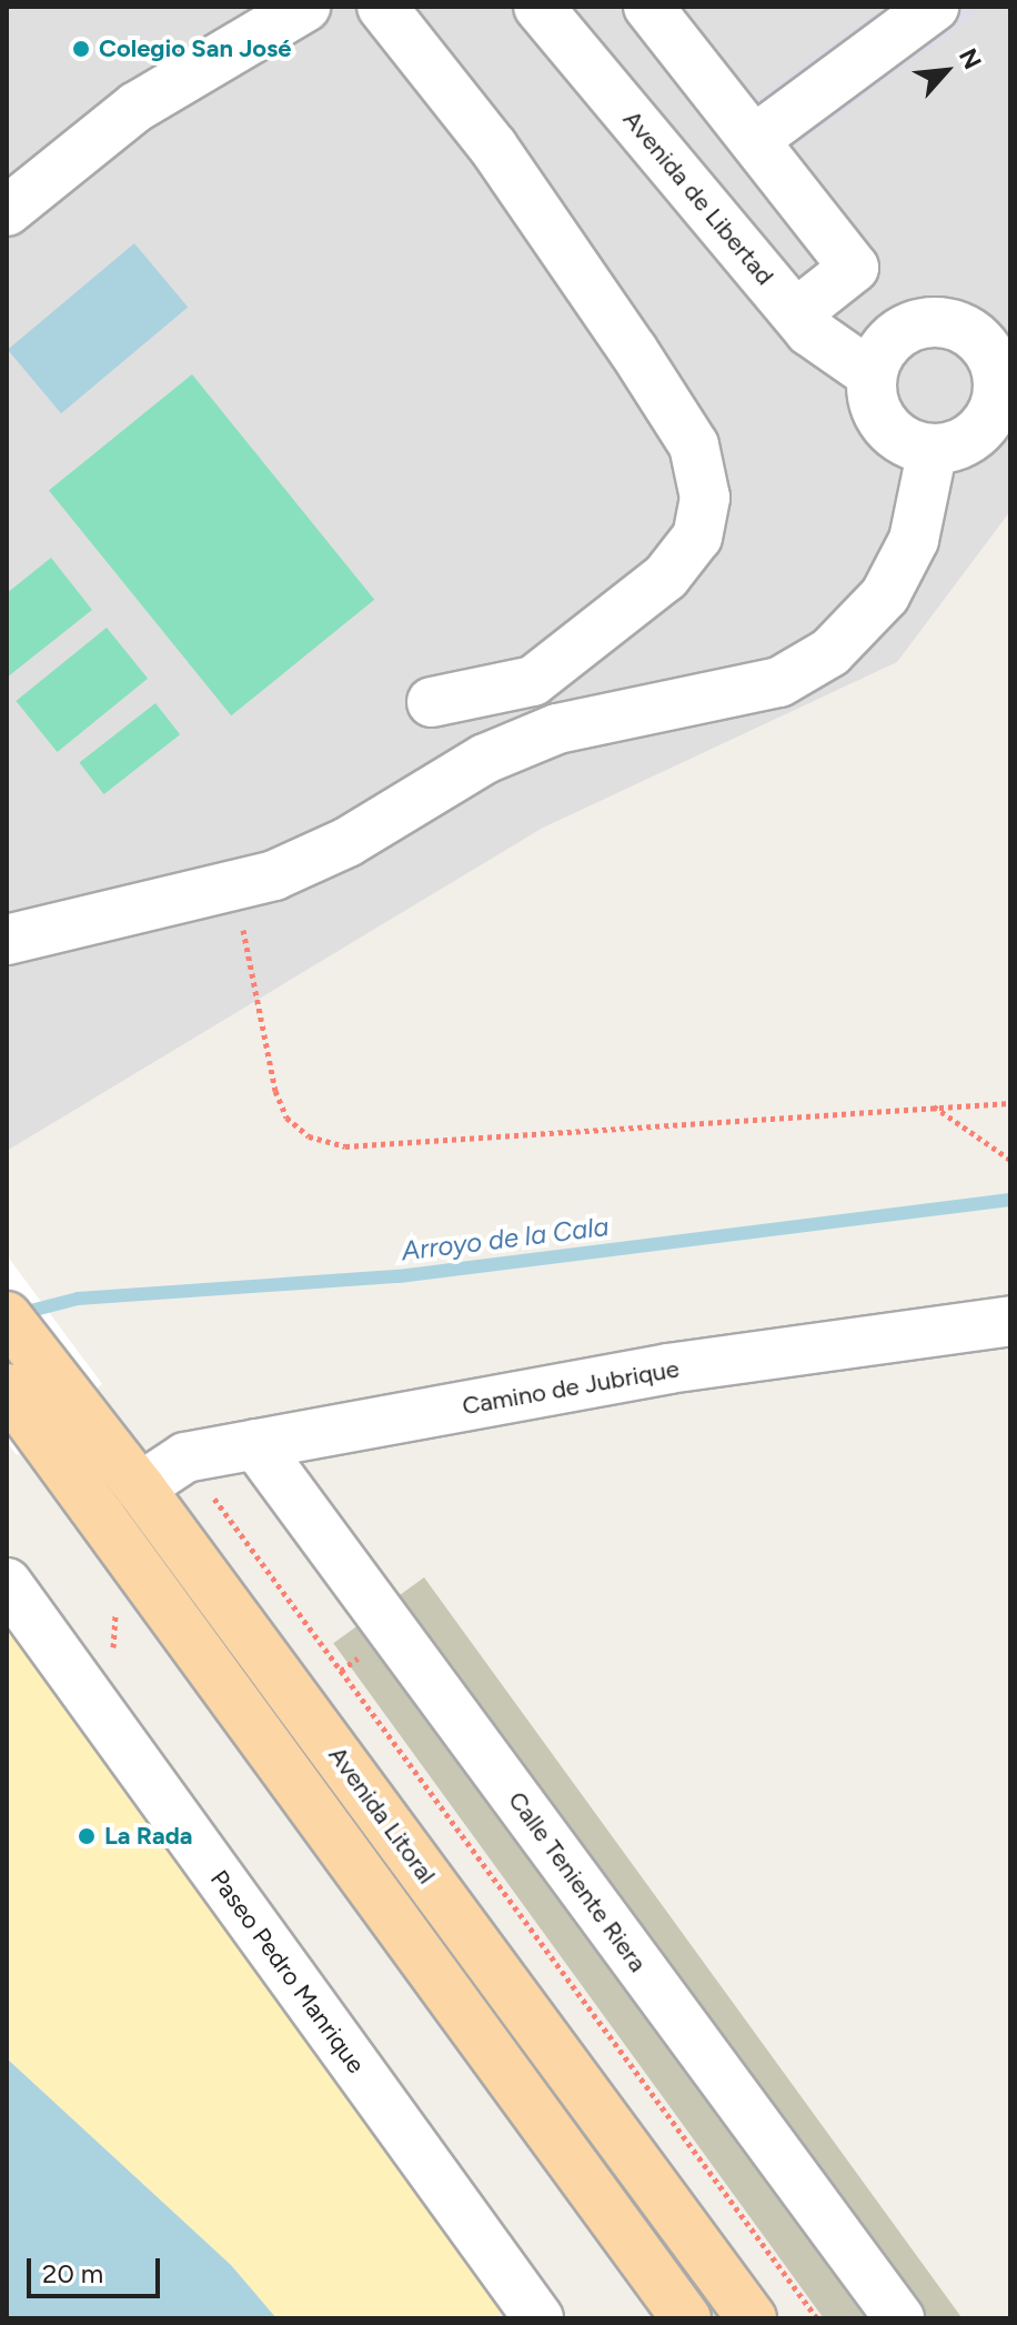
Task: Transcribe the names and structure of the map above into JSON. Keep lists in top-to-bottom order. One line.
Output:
{"streets":{"main road":["Avenida Litoral"],"street":["Avenida de Libertad","Camino de Jubrique","Calle Teniente Riera","Paseo Pedro Manrique"]},"crossings":[["Camino de Jubrique","Avenida Litoral"],["Camino de Jubrique","Calle Teniente Riera"]],"water":["Arroyo de la Cala"],"places":["Colegio San José","La Rada"],"scale_bar":"20 m","north":"top right"}
